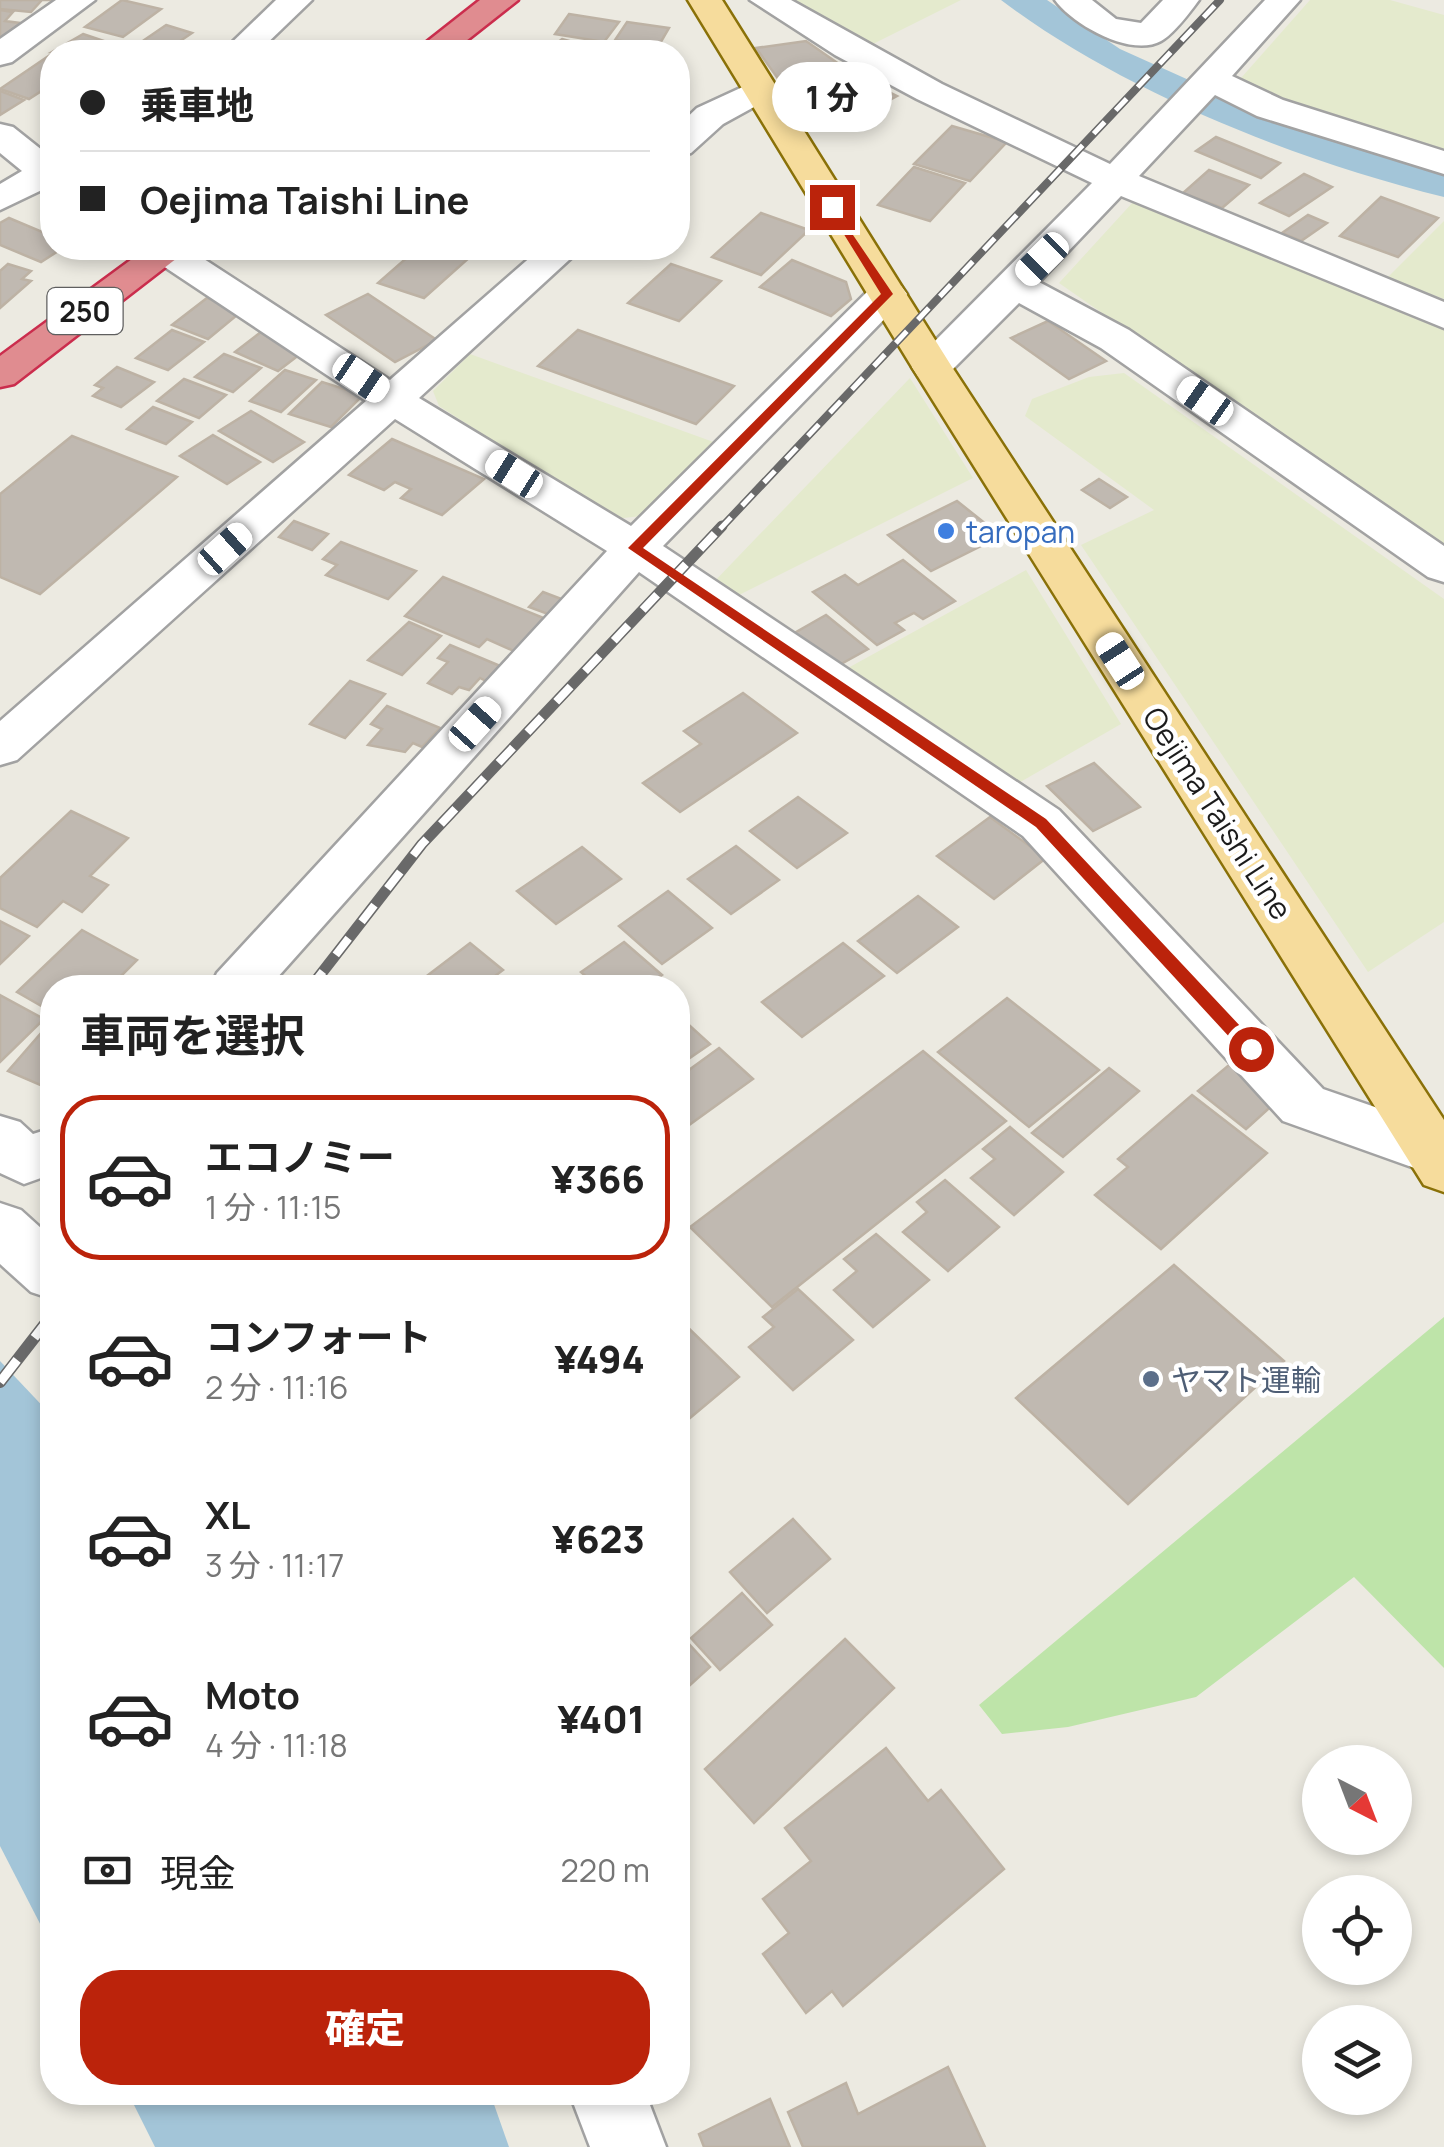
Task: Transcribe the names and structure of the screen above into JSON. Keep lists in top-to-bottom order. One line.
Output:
{"streets":{"highway":["250"],"main road":["Oejima Taishi Line"]},"places":["taropan","ヤマト運輸"],"north":"bottom right","page":{"banner":["乗車地","Oejima Taishi Line"],"bubble":"1 分","heading":"車両を選択","list":[{"name":"エコノミー","note":"1 分 · 11:15","value":"¥366"},{"name":"コンフォート","note":"2 分 · 11:16","value":"¥494"},{"name":"XL","note":"3 分 · 11:17","value":"¥623"},{"name":"Moto","note":"4 分 · 11:18","value":"¥401"}],"pay":["現金","220 m"],"buttons":"確定"}}
